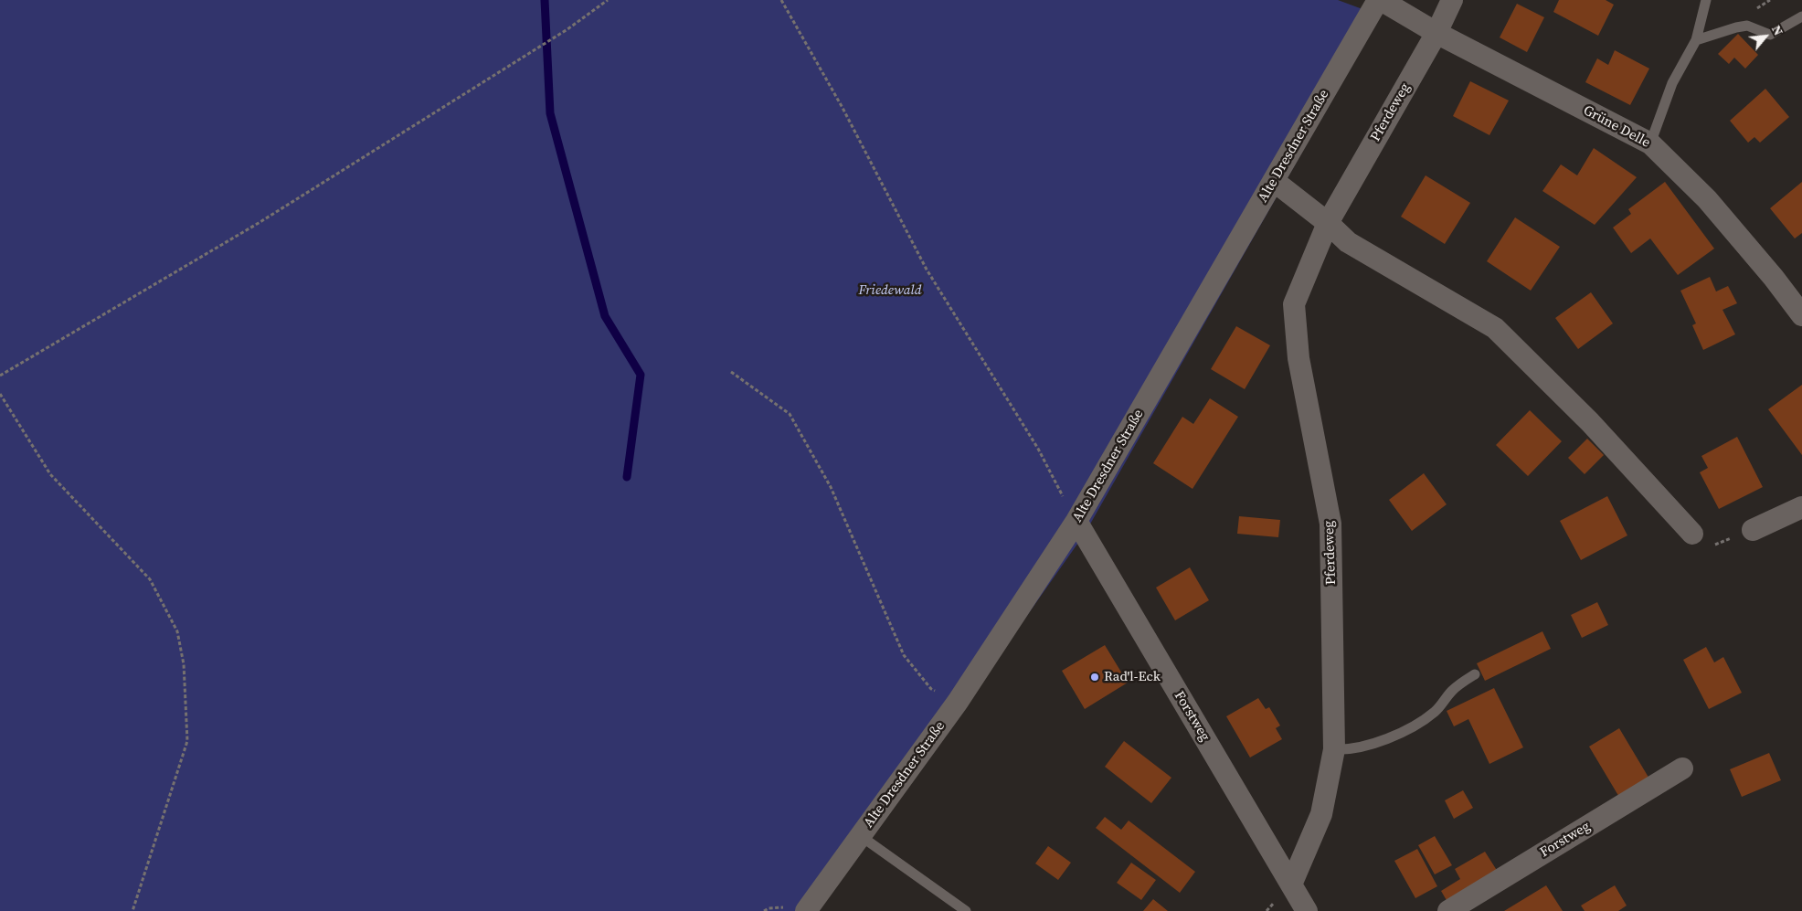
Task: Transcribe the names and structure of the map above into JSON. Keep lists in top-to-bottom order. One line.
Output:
{"streets":{"street":["Pferdeweg","Grüne Delle","Alte Dresdner Straße","Forstweg"]},"crossings":[["Pferdeweg","Grüne Delle"],["Pferdeweg","Forstweg"],["Grüne Delle","Alte Dresdner Straße"],["Alte Dresdner Straße","Forstweg"]],"parks":["Friedewald"],"places":["Rad'l-Eck"],"north":"top right"}
